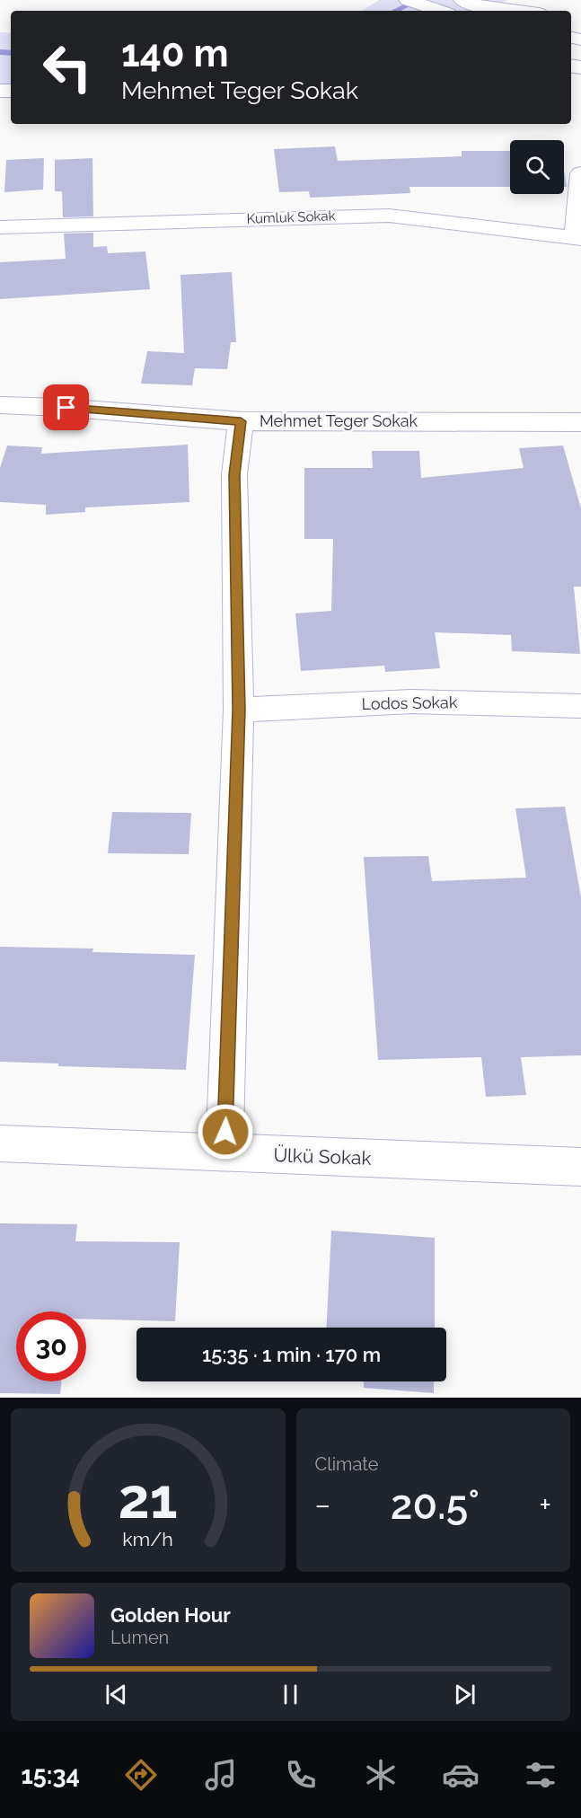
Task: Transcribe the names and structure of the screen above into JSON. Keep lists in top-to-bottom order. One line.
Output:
{"streets":{"street":["Kumluk Sokak","Mehmet Teger Sokak","Lodos Sokak","Ülkü Sokak"]},"page":{"turn":["140 m","Mehmet Teger Sokak"],"limit":"30","trip":"15:35 · 1 min · 170 m","tile":"Climate","heat":["−","20.5°","+"],"song":["Golden Hour","Lumen"],"tabs":"15:34","gauge":["21","km/h"]}}
